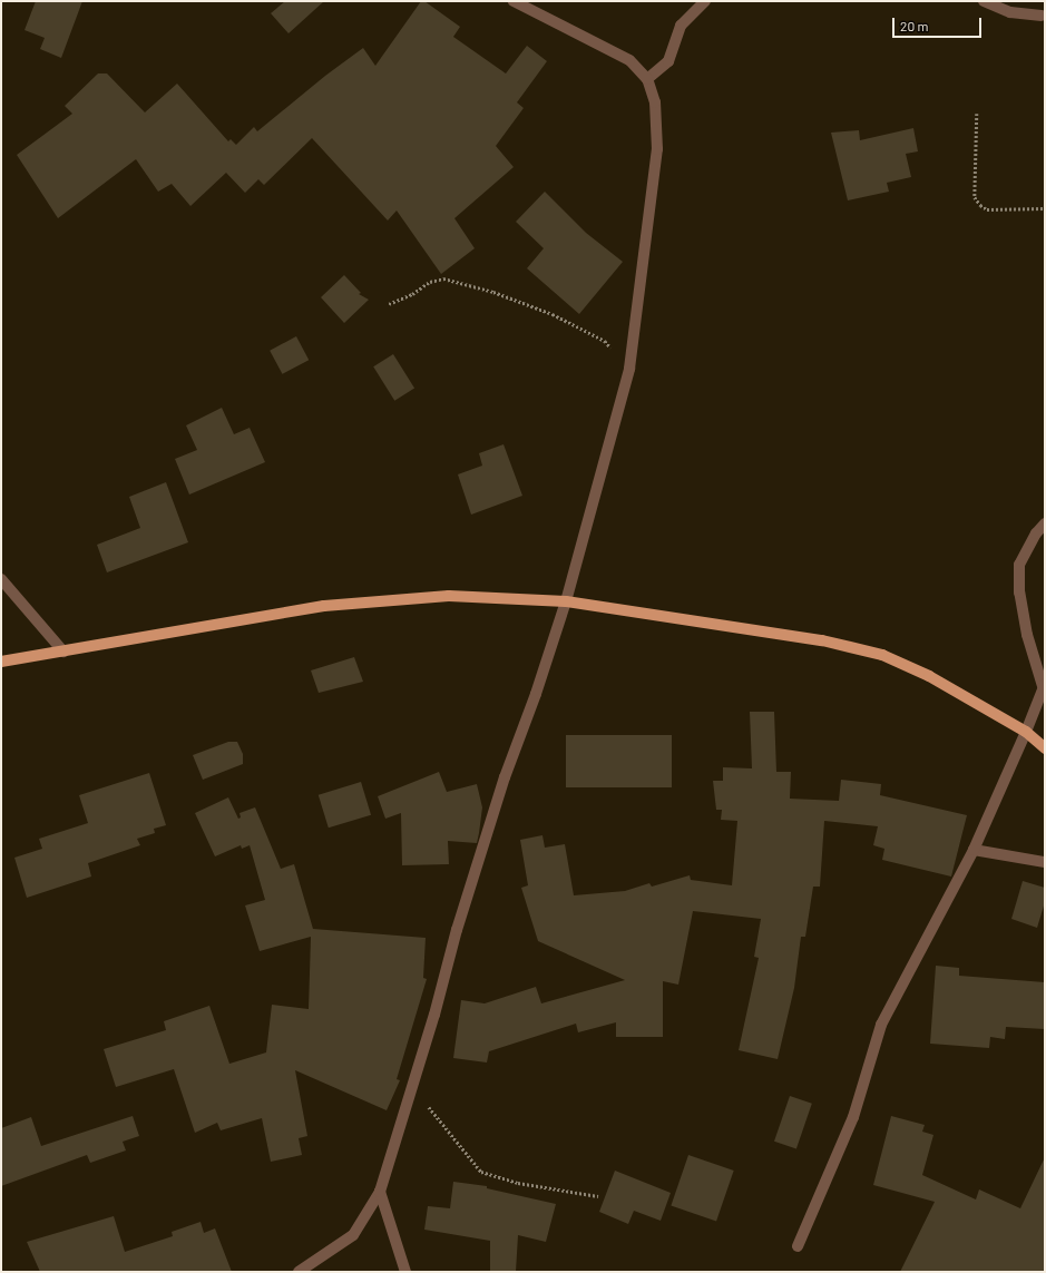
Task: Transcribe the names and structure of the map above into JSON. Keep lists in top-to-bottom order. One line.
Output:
{"scale_bar":"20 m"}
